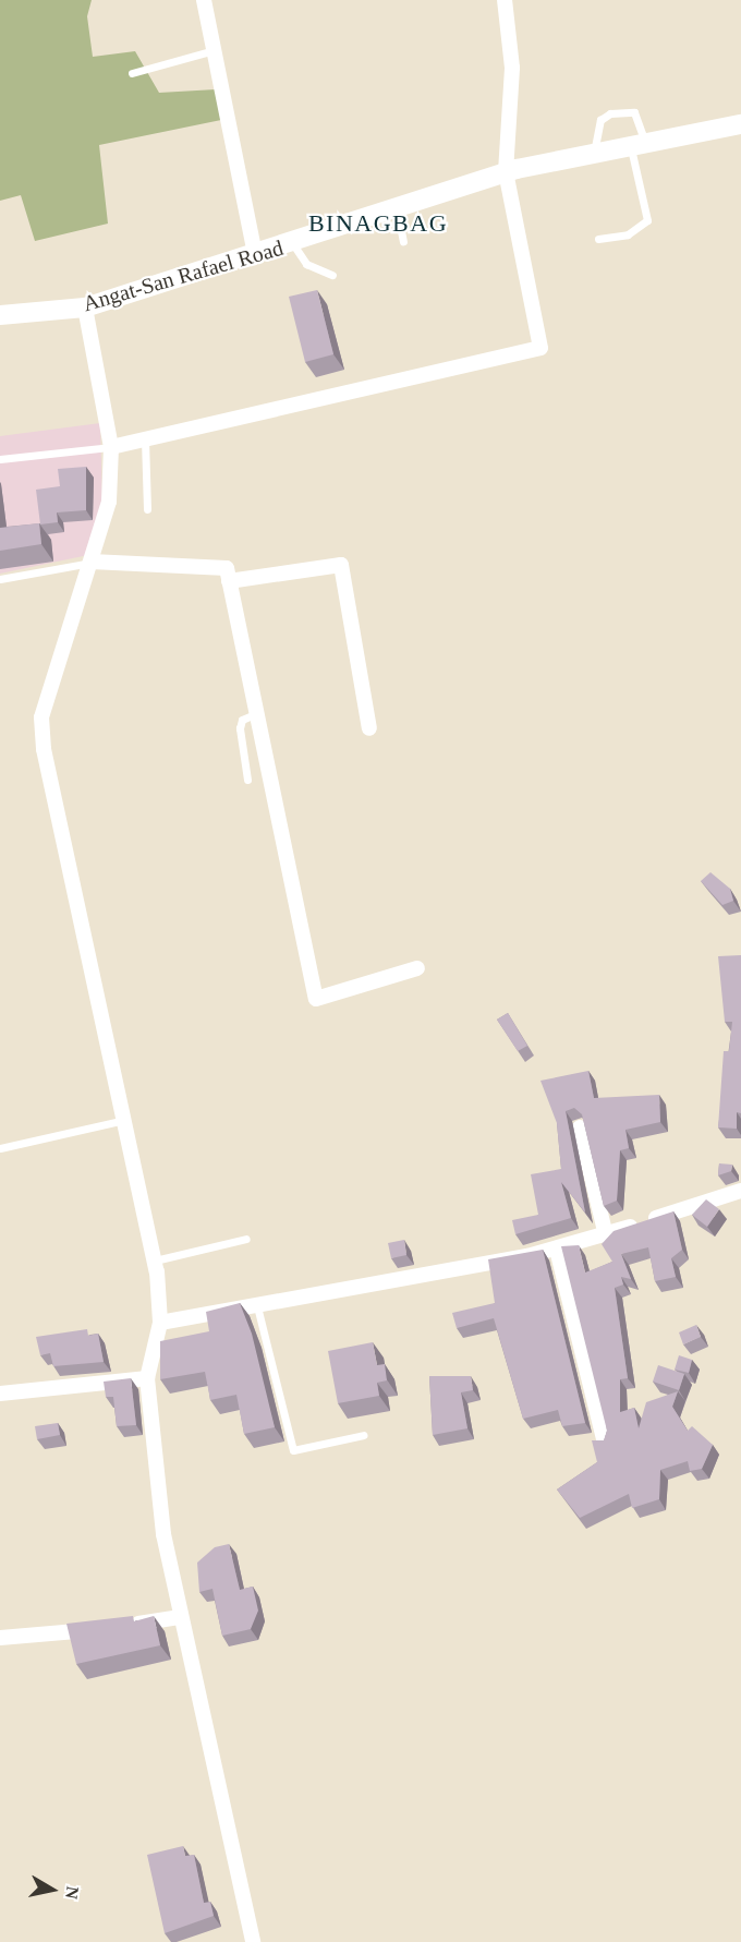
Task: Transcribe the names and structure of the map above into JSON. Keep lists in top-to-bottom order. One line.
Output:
{"streets":{"main road":["Angat-San Rafael Road"]},"districts":["BINAGBAG"],"north":"right"}
